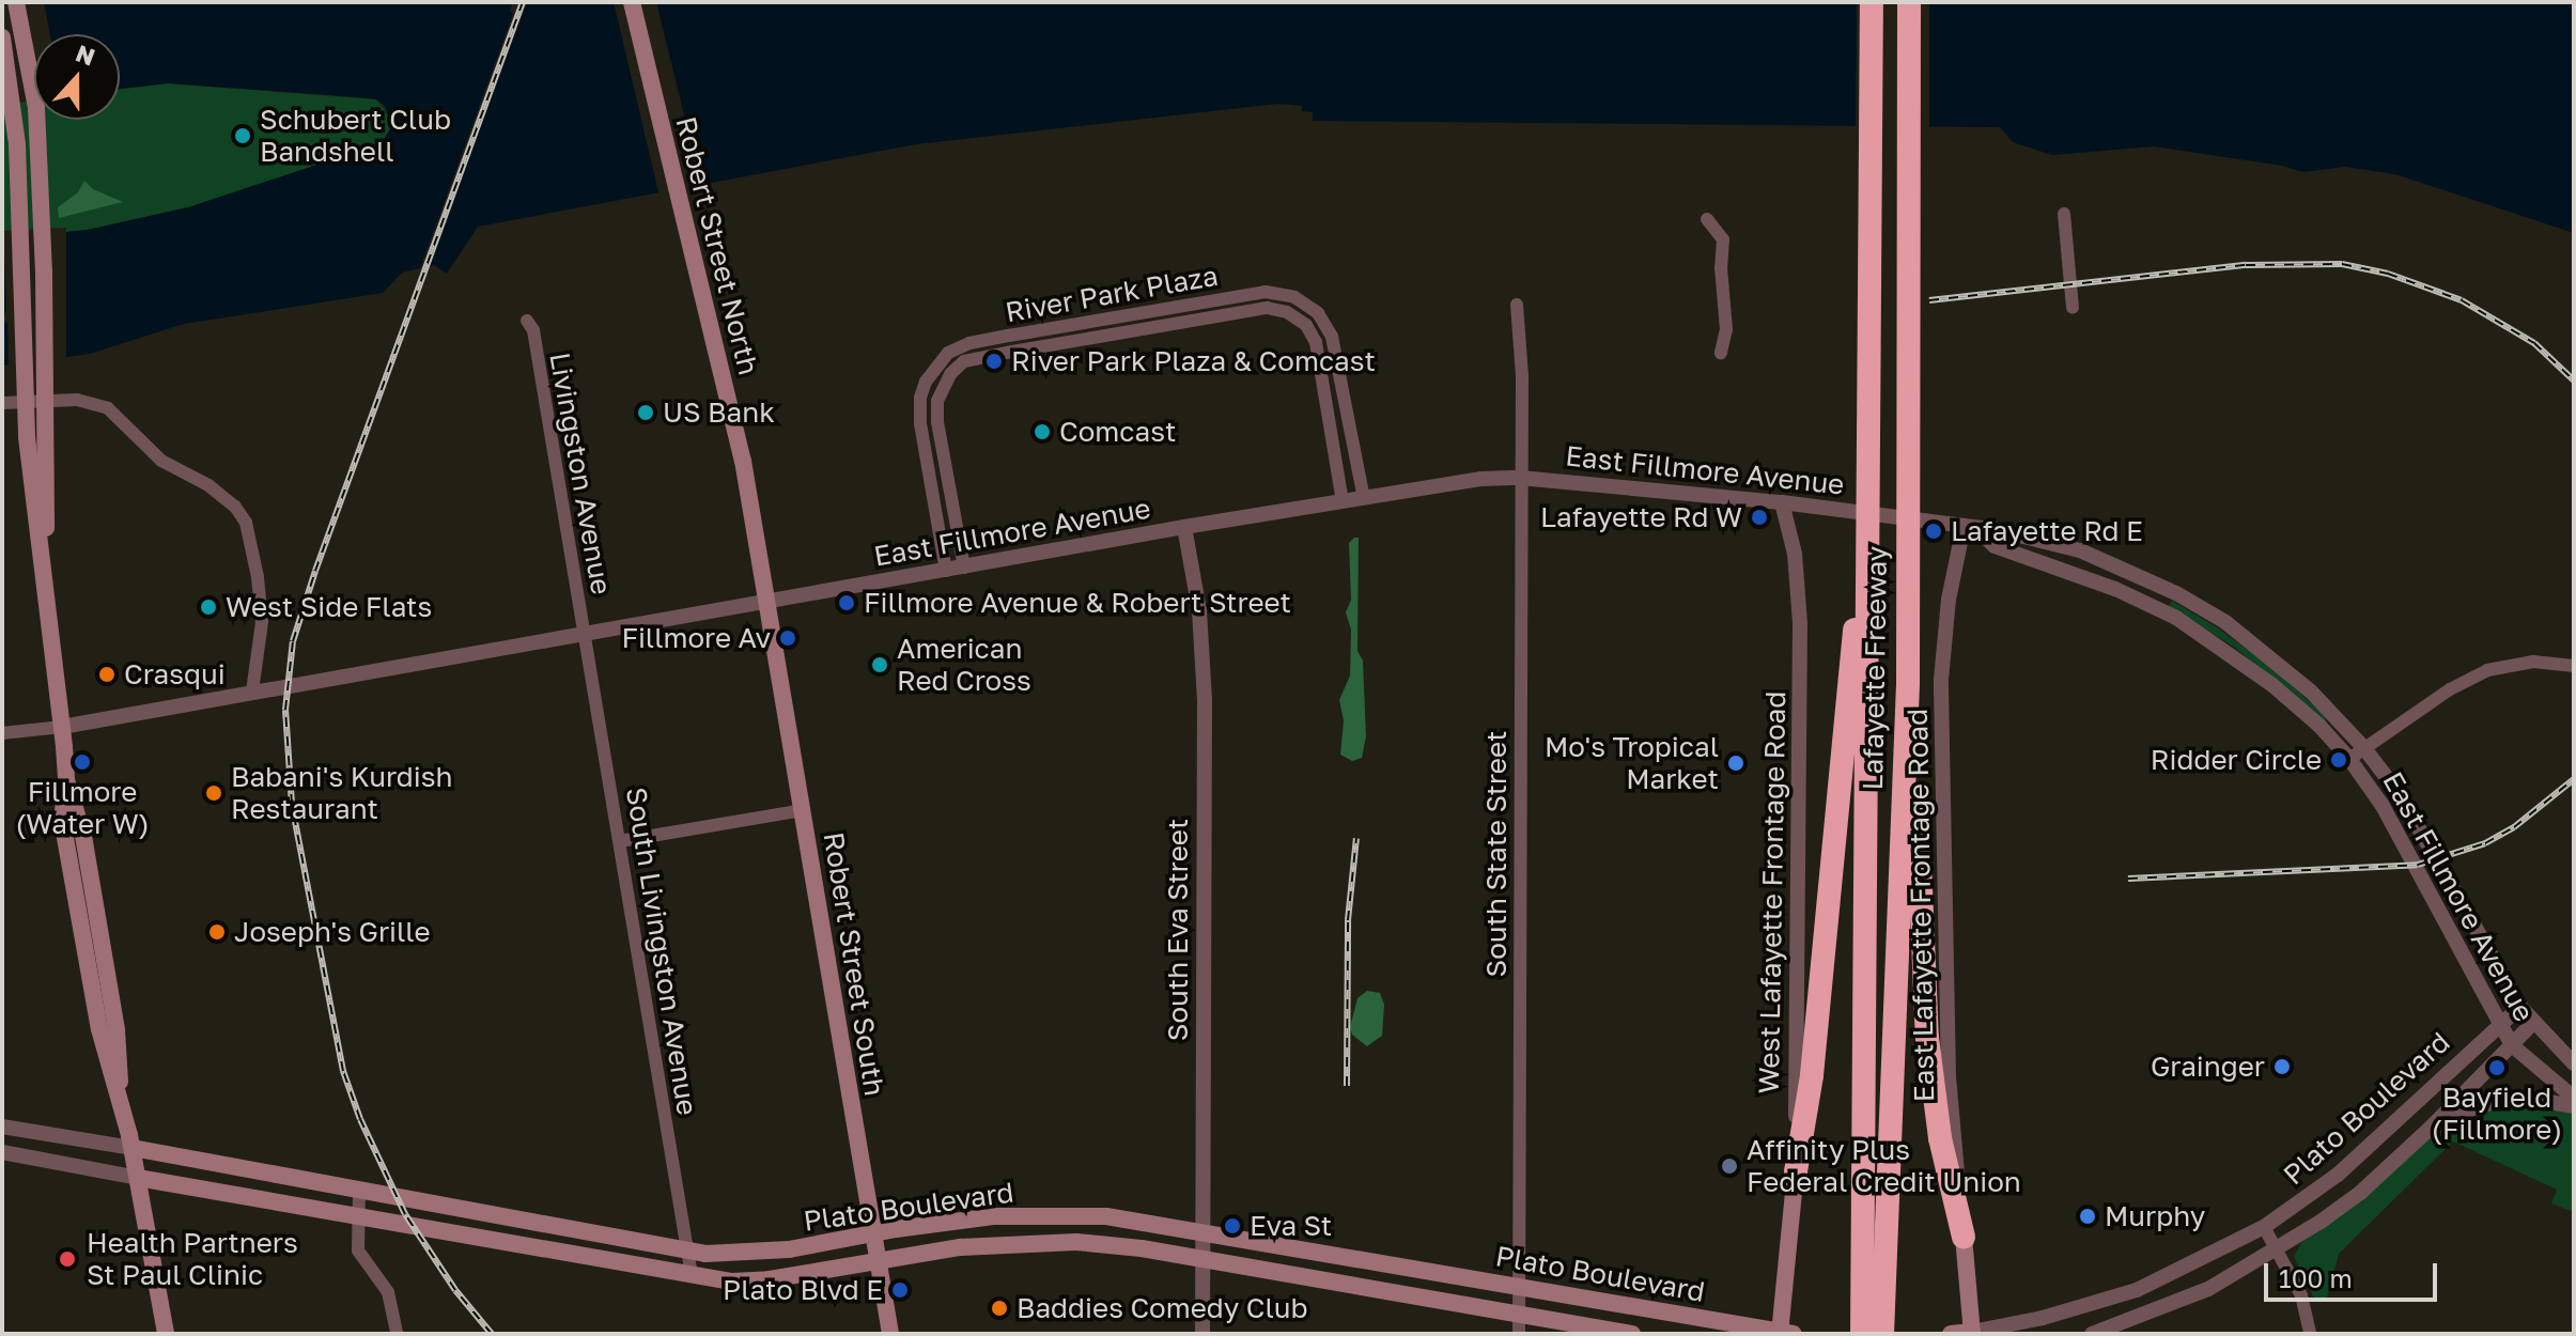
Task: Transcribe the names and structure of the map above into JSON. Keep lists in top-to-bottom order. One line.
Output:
{"streets":{"highway":["Lafayette Freeway"],"main road":["Robert Street North","West Lafayette Frontage Road","East Lafayette Frontage Road","Robert Street South","Plato Boulevard"],"street":["River Park Plaza","East Fillmore Avenue","Livingston Avenue","South State Street","South Eva Street","South Livingston Avenue"]},"crossings":[["Robert Street North","East Fillmore Avenue"],["Robert Street North","Robert Street South"],["River Park Plaza","East Fillmore Avenue"],["East Fillmore Avenue","Livingston Avenue"],["East Fillmore Avenue","South State Street"],["East Fillmore Avenue","West Lafayette Frontage Road"],["East Fillmore Avenue","East Lafayette Frontage Road"],["East Fillmore Avenue","South Eva Street"],["East Fillmore Avenue","South Livingston Avenue"],["East Fillmore Avenue","Robert Street South"],["East Fillmore Avenue","Plato Boulevard"],["Livingston Avenue","South Livingston Avenue"],["South State Street","Plato Boulevard"],["West Lafayette Frontage Road","Plato Boulevard"],["East Lafayette Frontage Road","Plato Boulevard"],["South Eva Street","Plato Boulevard"],["South Livingston Avenue","Plato Boulevard"],["Robert Street South","Plato Boulevard"]],"places":["Schubert Club Bandshell","River Park Plaza & Comcast","US Bank","Comcast","Lafayette Rd W","Lafayette Rd E","Fillmore Avenue & Robert Street","West Side Flats","Fillmore Av","American Red Cross","Crasqui","Ridder Circle","Fillmore (Water W)","Mo's Tropical Market","Babani's Kurdish Restaurant","Joseph's Grille","Grainger","Bayfield (Fillmore)","Affinity Plus Federal Credit Union","Murphy","Eva St","Health Partners St Paul Clinic","Plato Blvd E","Baddies Comedy Club"],"scale_bar":"100 m","north":"top"}
